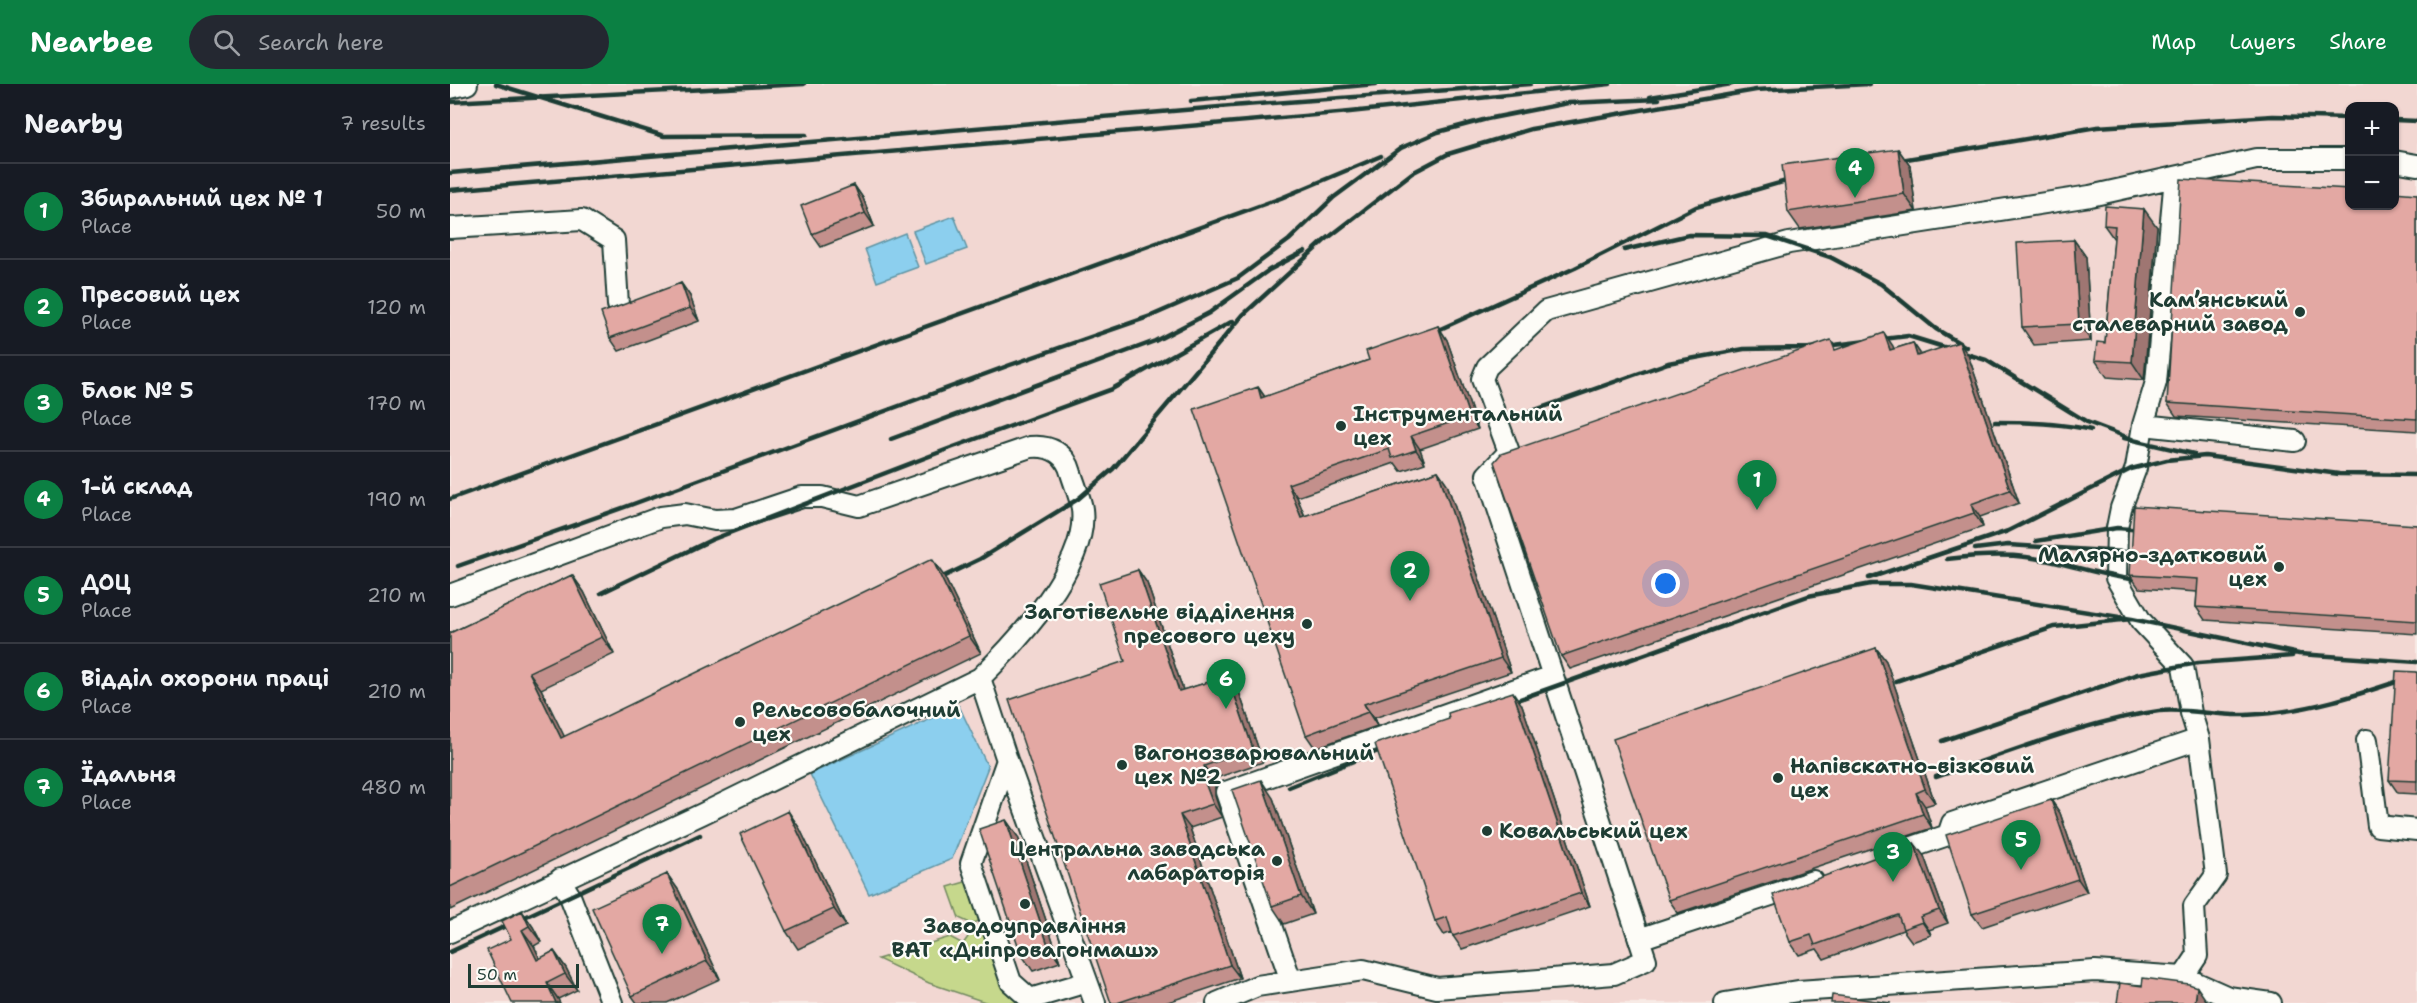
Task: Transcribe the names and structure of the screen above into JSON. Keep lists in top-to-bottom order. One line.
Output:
{"places":["Кам’янський сталеварний завод","Інструментальний цех","Малярно-здатковий цех","Заготівельне відділення пресового цеху","Рельсовобалочний цех","Вагонозварювальний цех №2","Напівскатно-візковий цех","Ковальський цех","Центральна заводська лабараторія","Заводоуправління ВАТ «Дніпровагонмаш»"],"scale_bar":"50 m","page":{"header":"Nearbee","search":"Search here","nav":["Map","Layers","Share"],"heading":["Nearby","7 results"],"map_buttons":["+","−"],"pins":["4","1","2","6","5","3","7"],"list":[{"mark":"1","name":"Збиральний цех № 1","note":"Place","value":"50 m"},{"mark":"2","name":"Пресовий цех","note":"Place","value":"120 m"},{"mark":"3","name":"Блок № 5","note":"Place","value":"170 m"},{"mark":"4","name":"1-й склад","note":"Place","value":"190 m"},{"mark":"5","name":"ДОЦ","note":"Place","value":"210 m"},{"mark":"6","name":"Відділ охорони праці","note":"Place","value":"210 m"},{"mark":"7","name":"Їдальня","note":"Place","value":"480 m"}],"scale":"50 m"}}
